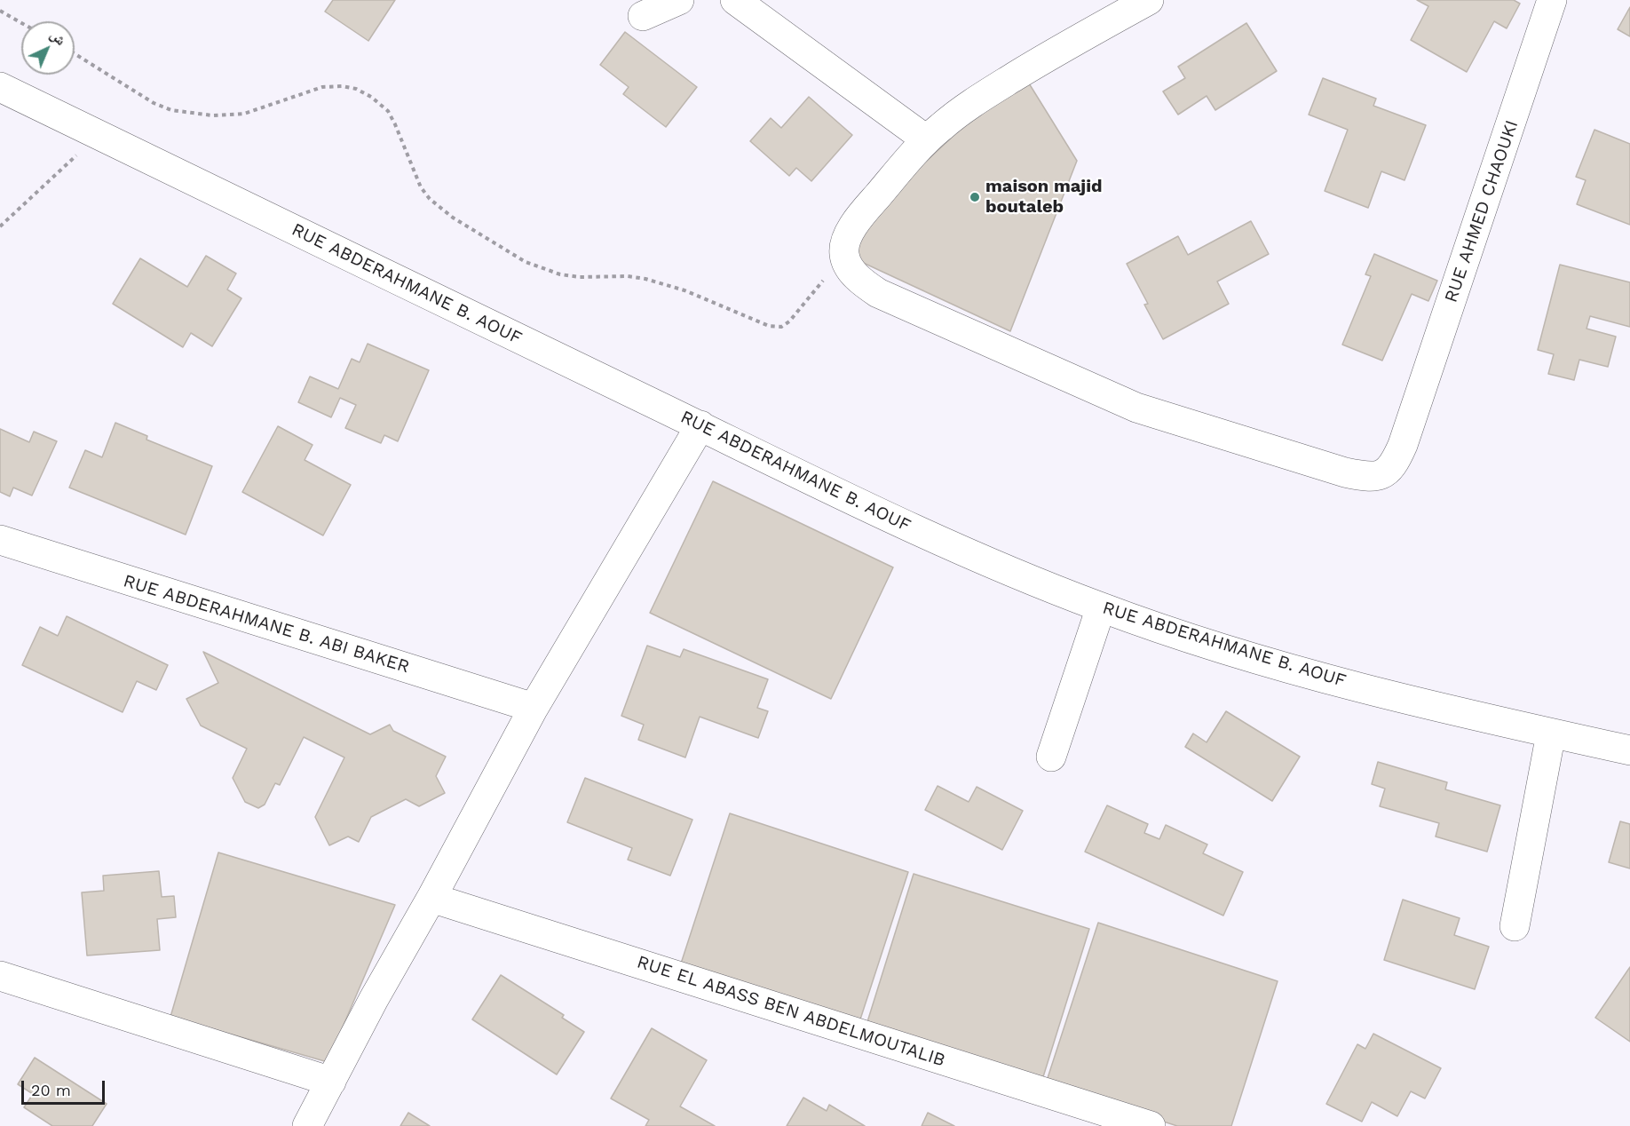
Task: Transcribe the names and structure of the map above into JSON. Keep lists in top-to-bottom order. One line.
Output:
{"streets":{"street":["RUE AHMED CHAOUKI","RUE ABDERAHMANE B. AOUF","RUE ABDERAHMANE B. ABI BAKER","RUE EL ABASS BEN ABDELMOUTALIB"]},"places":["maison majid boutaleb"],"scale_bar":"20 m","north":"top right"}
